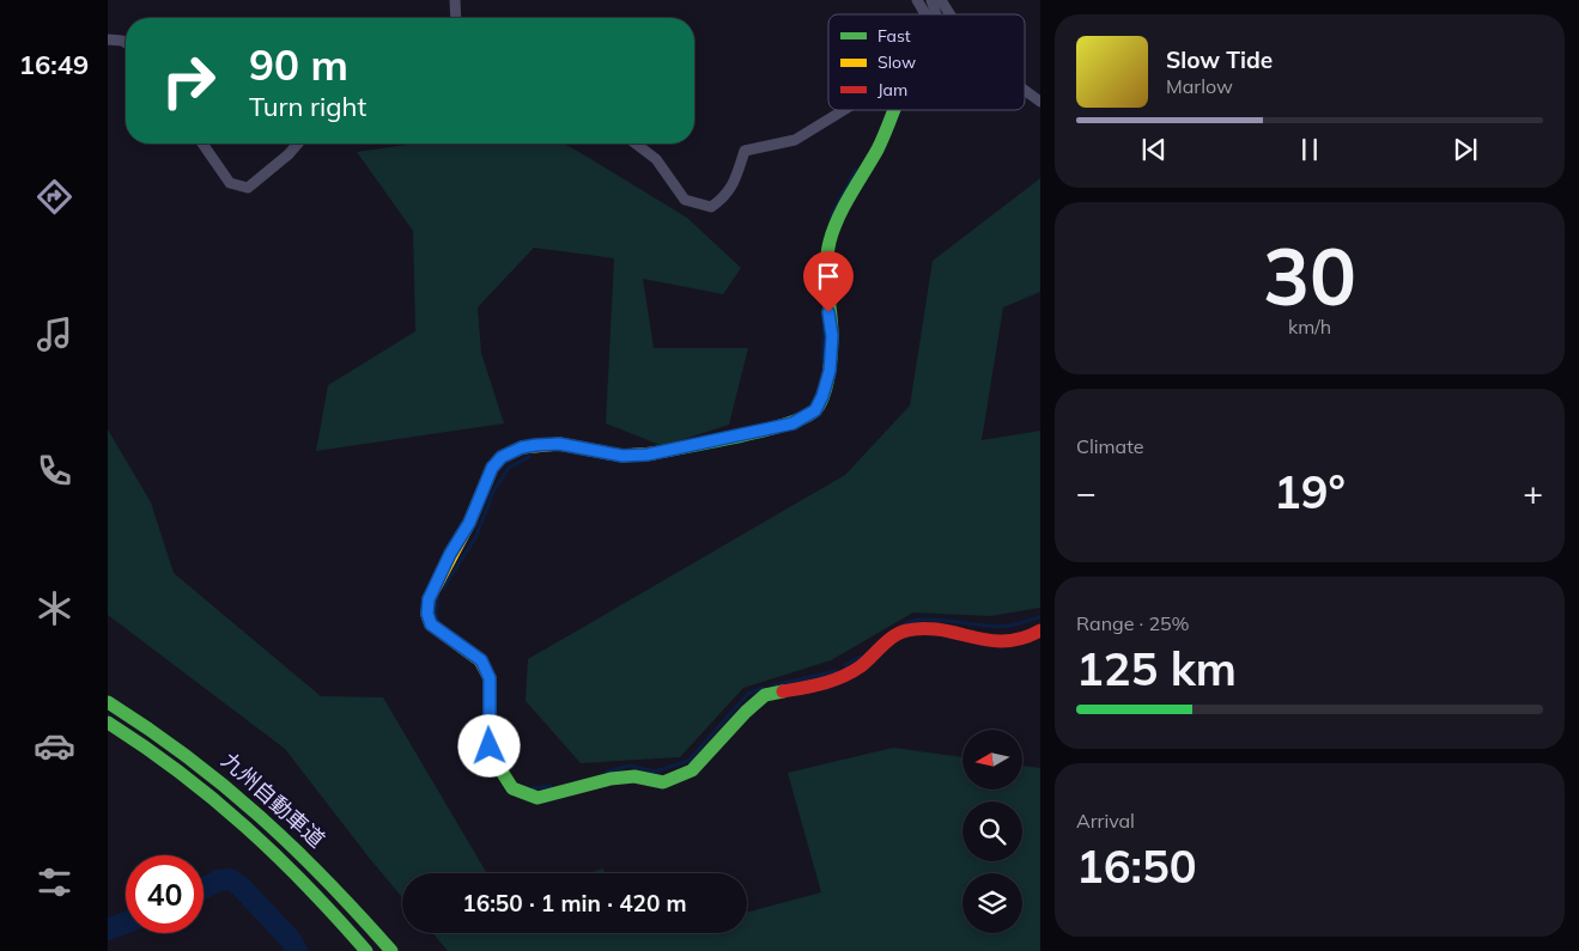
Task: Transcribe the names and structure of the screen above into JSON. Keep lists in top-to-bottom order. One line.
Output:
{"streets":{"main road":["九州自動車道"]},"legend":["Fast","Slow","Jam"],"north":"left","page":{"tabs":"16:49","turn":["90 m","Turn right"],"song":["Slow Tide","Marlow"],"tile":[["30","km/h"],"Climate",["Range · 25%","125 km"],["Arrival","16:50"]],"heat":["−","19°","+"],"limit":"40","trip":"16:50 · 1 min · 420 m"}}
